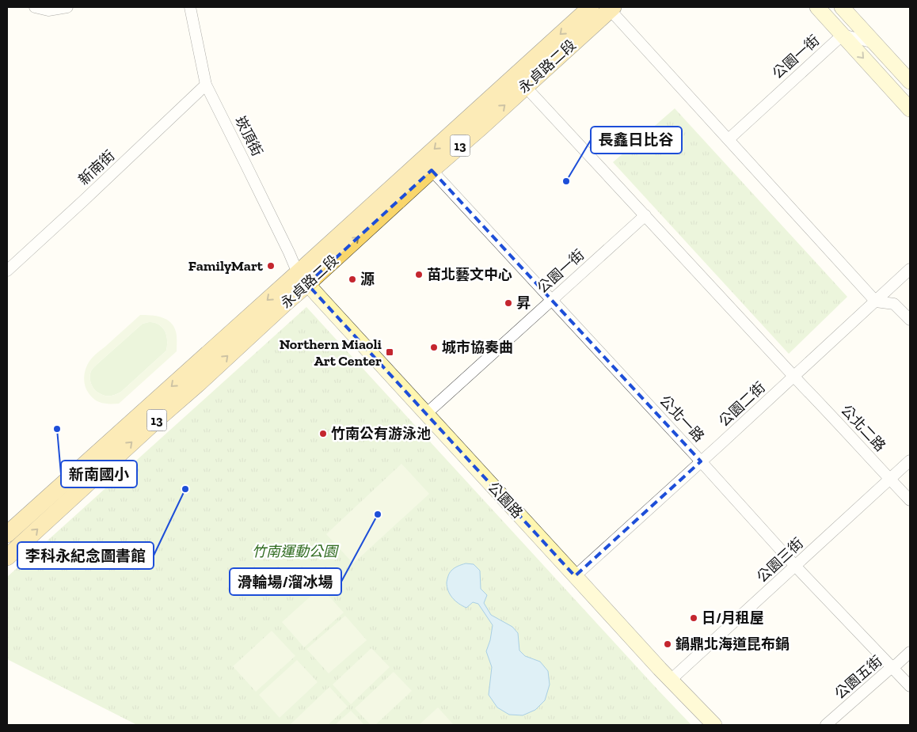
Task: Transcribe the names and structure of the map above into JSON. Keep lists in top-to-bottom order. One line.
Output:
{"streets":{"main road":["永貞路二段","13"],"street":["公園一街","崁頂街","新南街","公園二街","公北一路","公北二路","公園路","公園三街","公園五街"]},"crossings":[["公園一街","公北一路"],["公園一街","公北二路"],["公園一街","公園路"],["永貞路二段","崁頂街"],["永貞路二段","公北一路"],["永貞路二段","公北二路"],["永貞路二段","公園路"],["崁頂街","新南街"],["崁頂街","公園路"],["公園二街","公北一路"],["公園二街","公北二路"],["公園二街","公園路"],["公北一路","公園三街"],["公北一路","公園五街"],["公北二路","公園三街"],["公園路","公園三街"]],"parks":["竹南運動公園"],"places":{"other":["長鑫日比谷","FamilyMart","苗北藝文中心","源","昇","城市協奏曲","新南國小","竹南公有游泳池","李科永紀念圖書館","滑輪場/溜冰場","日/月租屋","鍋鼎北海道昆布鍋"],"transit":["Northern Miaoli Art Center"]}}
